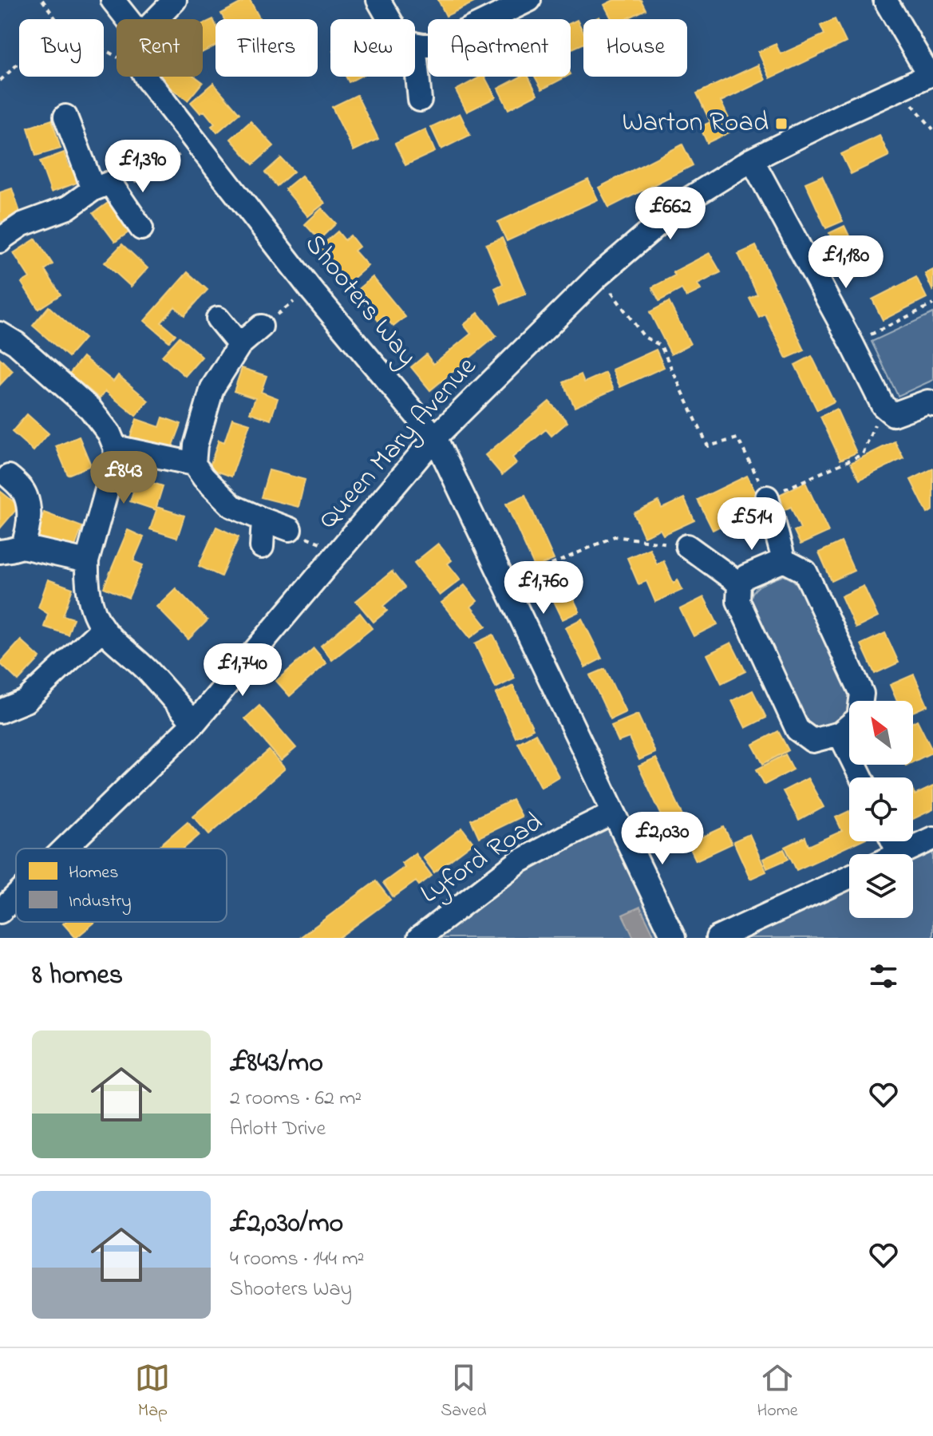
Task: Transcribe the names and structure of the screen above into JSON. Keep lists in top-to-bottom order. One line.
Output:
{"streets":{"street":["Shooters Way","Queen Mary Avenue","Lyford Road"]},"crossings":[["Shooters Way","Queen Mary Avenue"],["Shooters Way","Lyford Road"]],"places":{"transit":["Warton Road"]},"legend":["Homes","Industry"],"north":"top left","page":{"chip":["Buy","Rent","Filters","New","Apartment","House"],"price":["£1,390","£662","£1,180","£843","£514","£1,760","£1,740","£2,030"],"heading":"8 homes","list":[{"name":"£843/mo","note":"2 rooms · 62 m² · Arlott Drive"},{"name":"£2,030/mo","note":"4 rooms · 144 m² · Shooters Way"}],"tabs":["Map","Saved","Home"]}}
